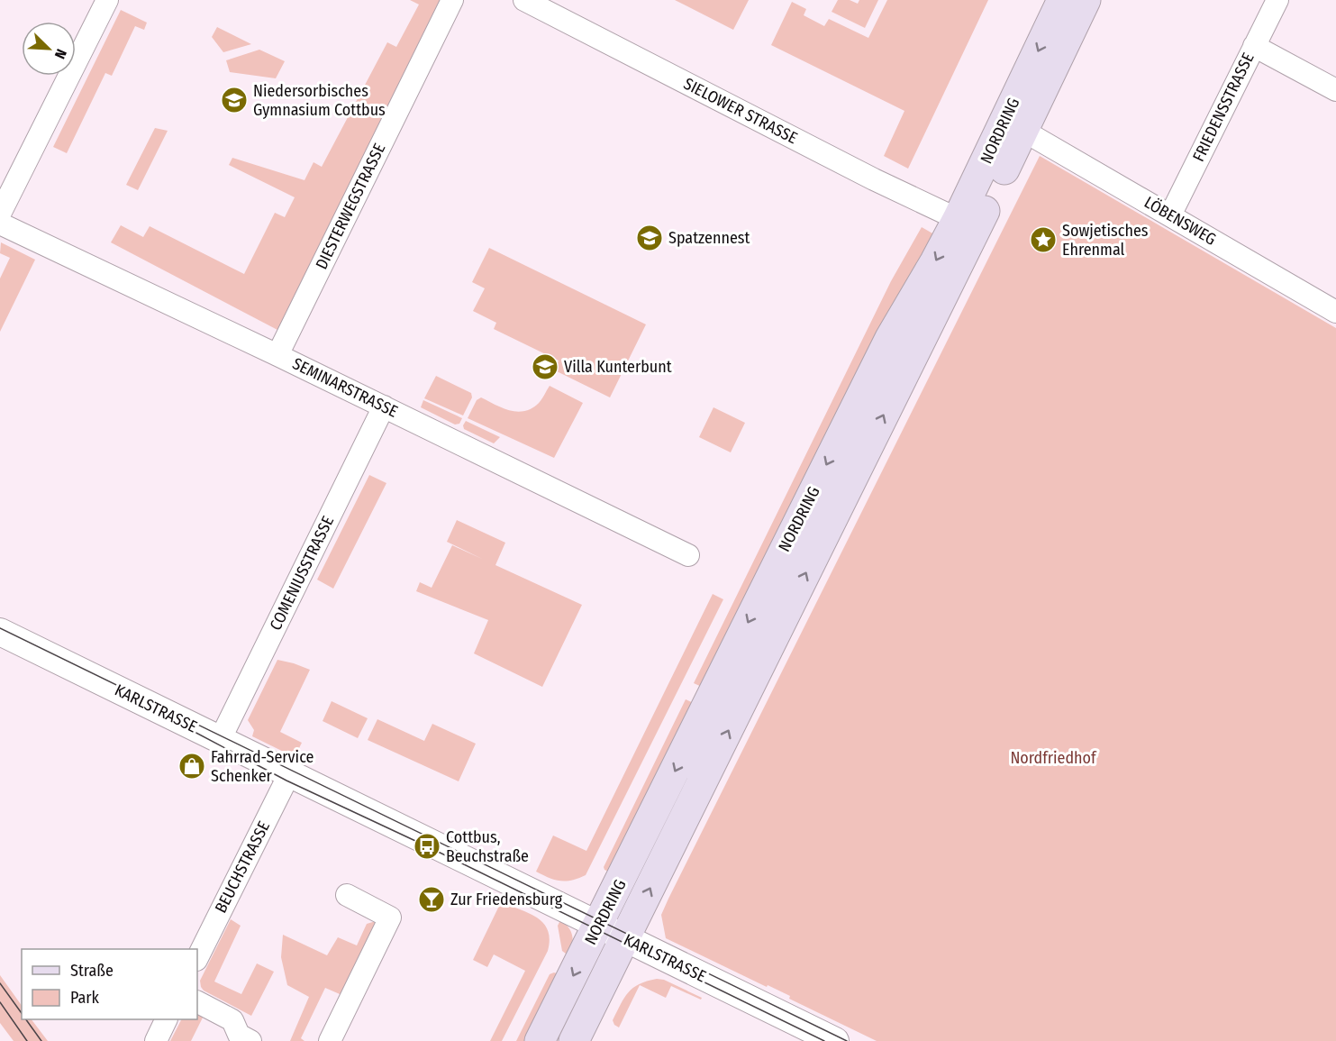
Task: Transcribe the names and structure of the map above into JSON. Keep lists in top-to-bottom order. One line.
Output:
{"streets":{"main road":["NORDRING"],"street":["FRIEDENSSTRASSE","SIELOWER STRASSE","DIESTERWEGSTRASSE","LÖBENSWEG","SEMINARSTRASSE","COMENIUSSTRASSE","KARLSTRASSE","BEUCHSTRASSE"]},"crossings":[["FRIEDENSSTRASSE","LÖBENSWEG"],["SIELOWER STRASSE","NORDRING"],["NORDRING","LÖBENSWEG"],["NORDRING","KARLSTRASSE"],["DIESTERWEGSTRASSE","SEMINARSTRASSE"],["SEMINARSTRASSE","COMENIUSSTRASSE"],["COMENIUSSTRASSE","KARLSTRASSE"],["KARLSTRASSE","BEUCHSTRASSE"]],"parks":["Nordfriedhof"],"places":{"school or university":["Niedersorbisches Gymnasium Cottbus","Spatzennest","Villa Kunterbunt"],"place":["Sowjetisches Ehrenmal"],"shop":["Fahrrad-Service Schenker"],"bus stop":["Cottbus, Beuchstraße"],"bar":["Zur Friedensburg"]},"legend":["Straße","Park"],"north":"bottom right"}
